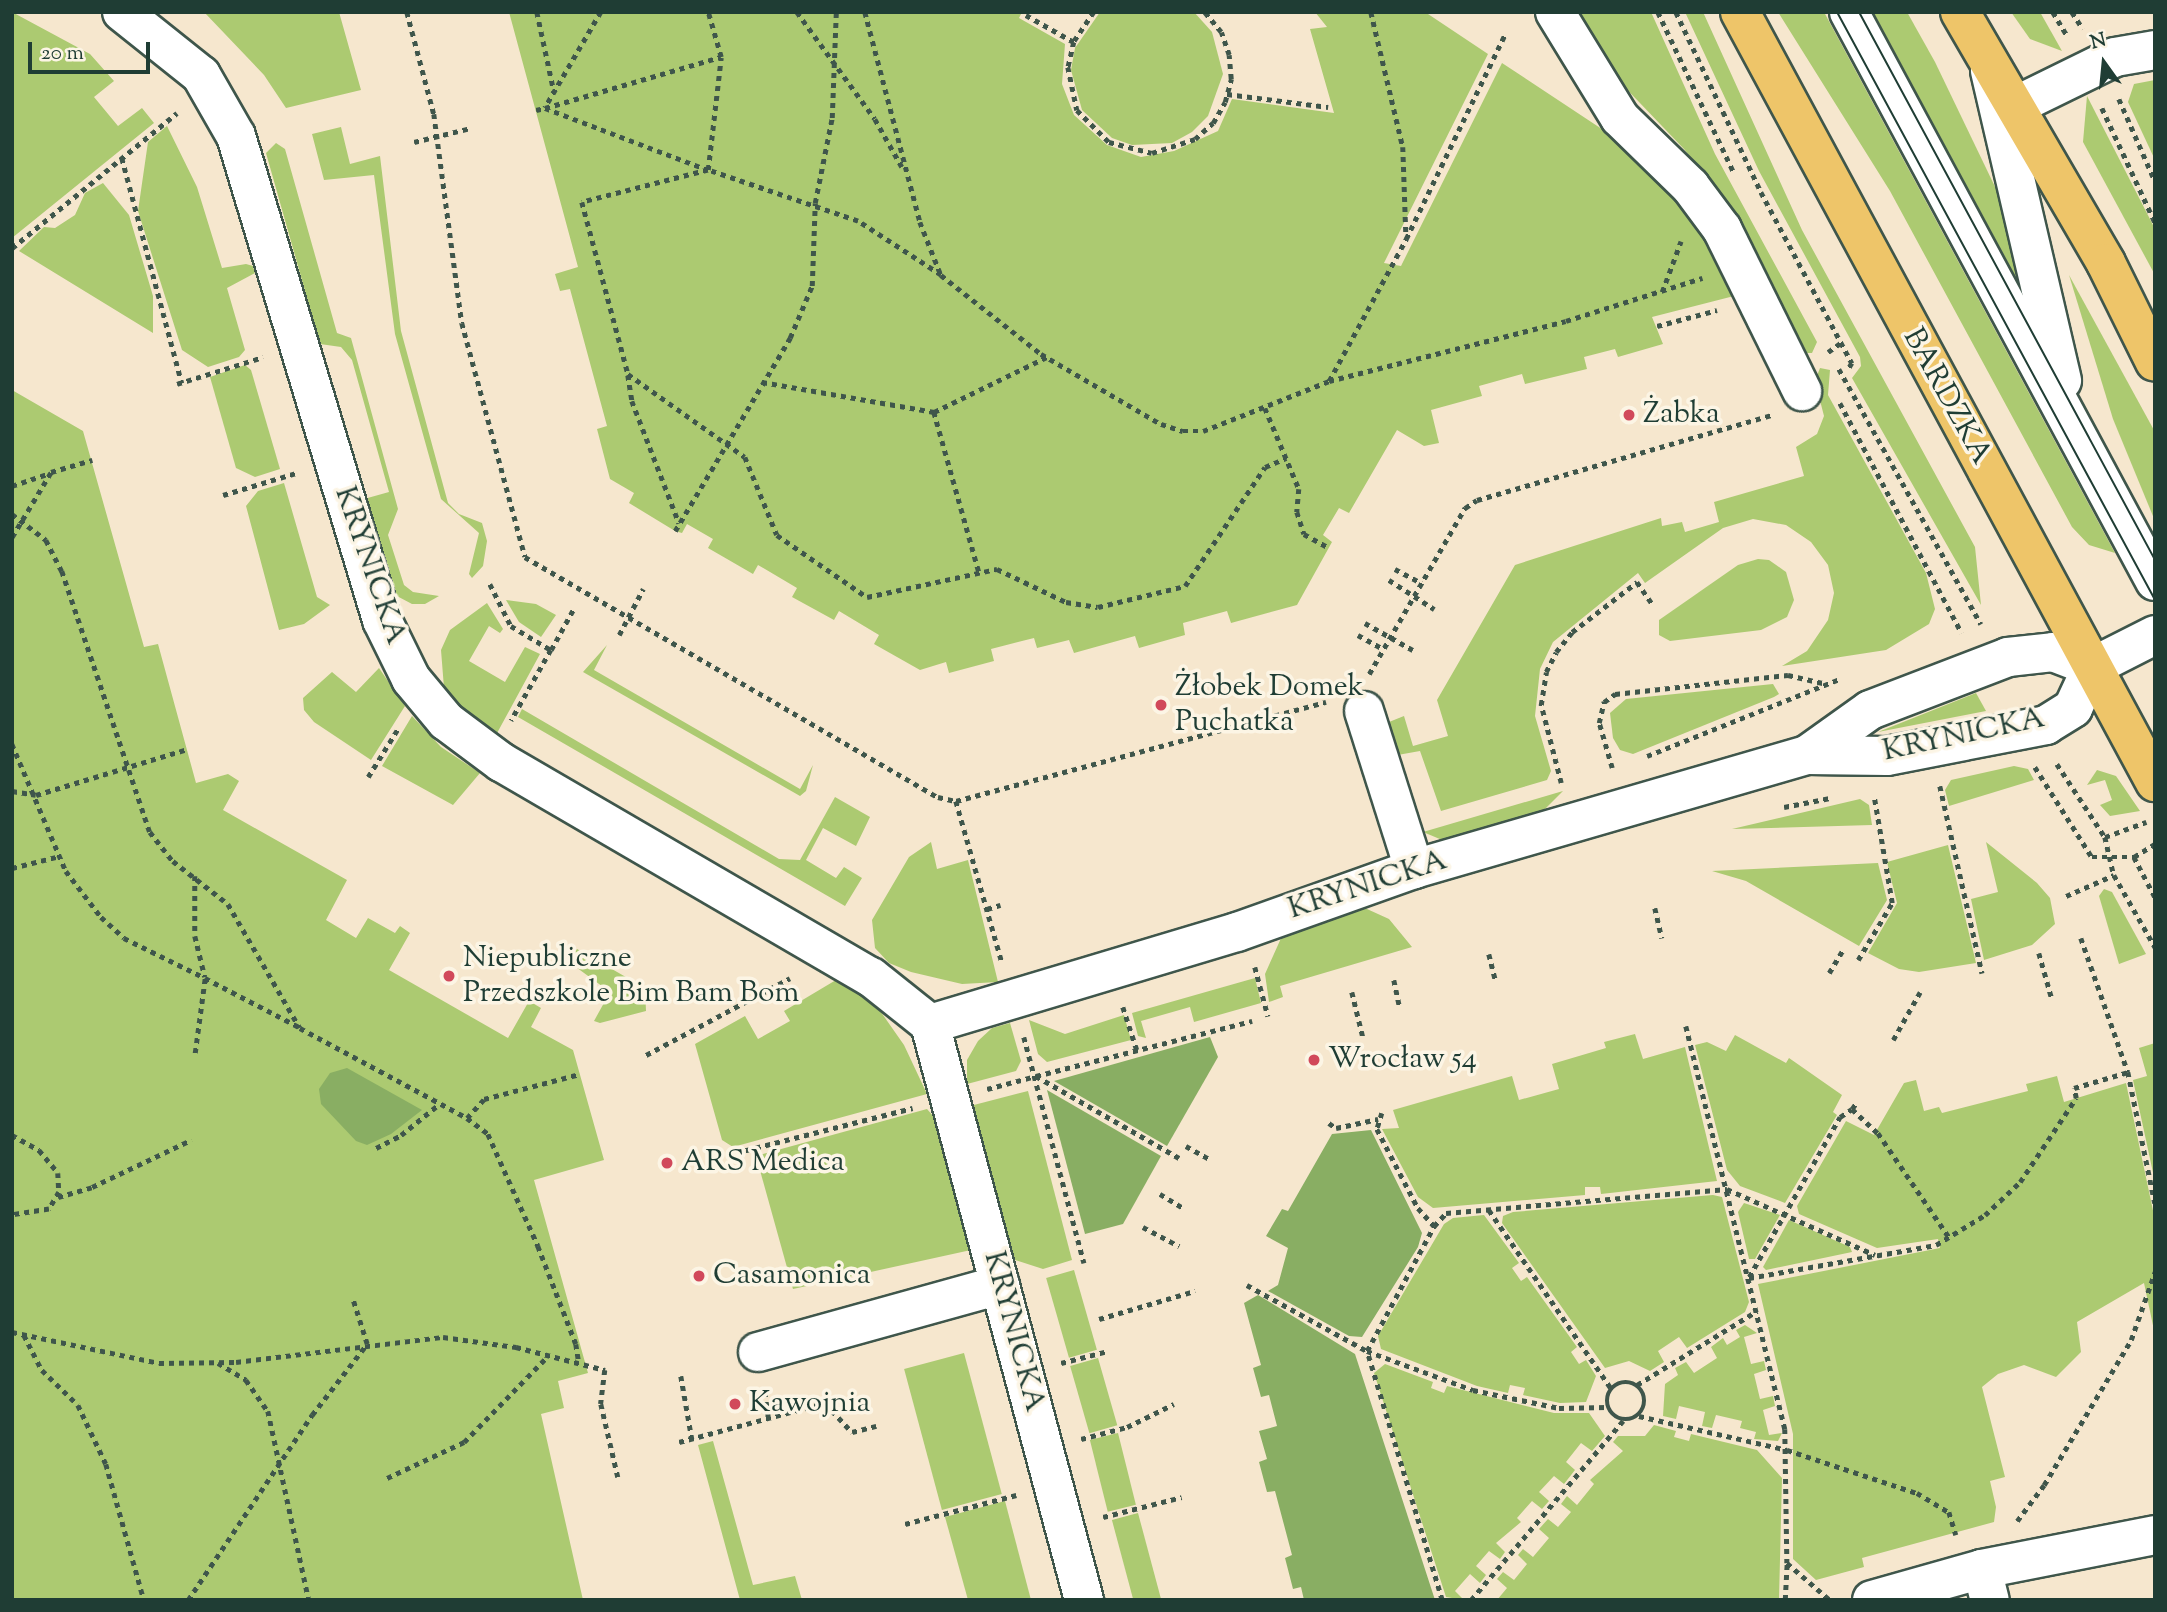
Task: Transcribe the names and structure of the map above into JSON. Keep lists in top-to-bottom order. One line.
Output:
{"streets":{"main road":["BARDZKA"],"street":["KRYNICKA"]},"crossings":[["BARDZKA","KRYNICKA"]],"places":["Żabka","Żłobek Domek Puchatka","Niepubliczne Przedszkole Bim Bam Bom","Wrocław 54","ARS Medica","Casamonica","Kawojnia"],"scale_bar":"20 m","north":"top"}
